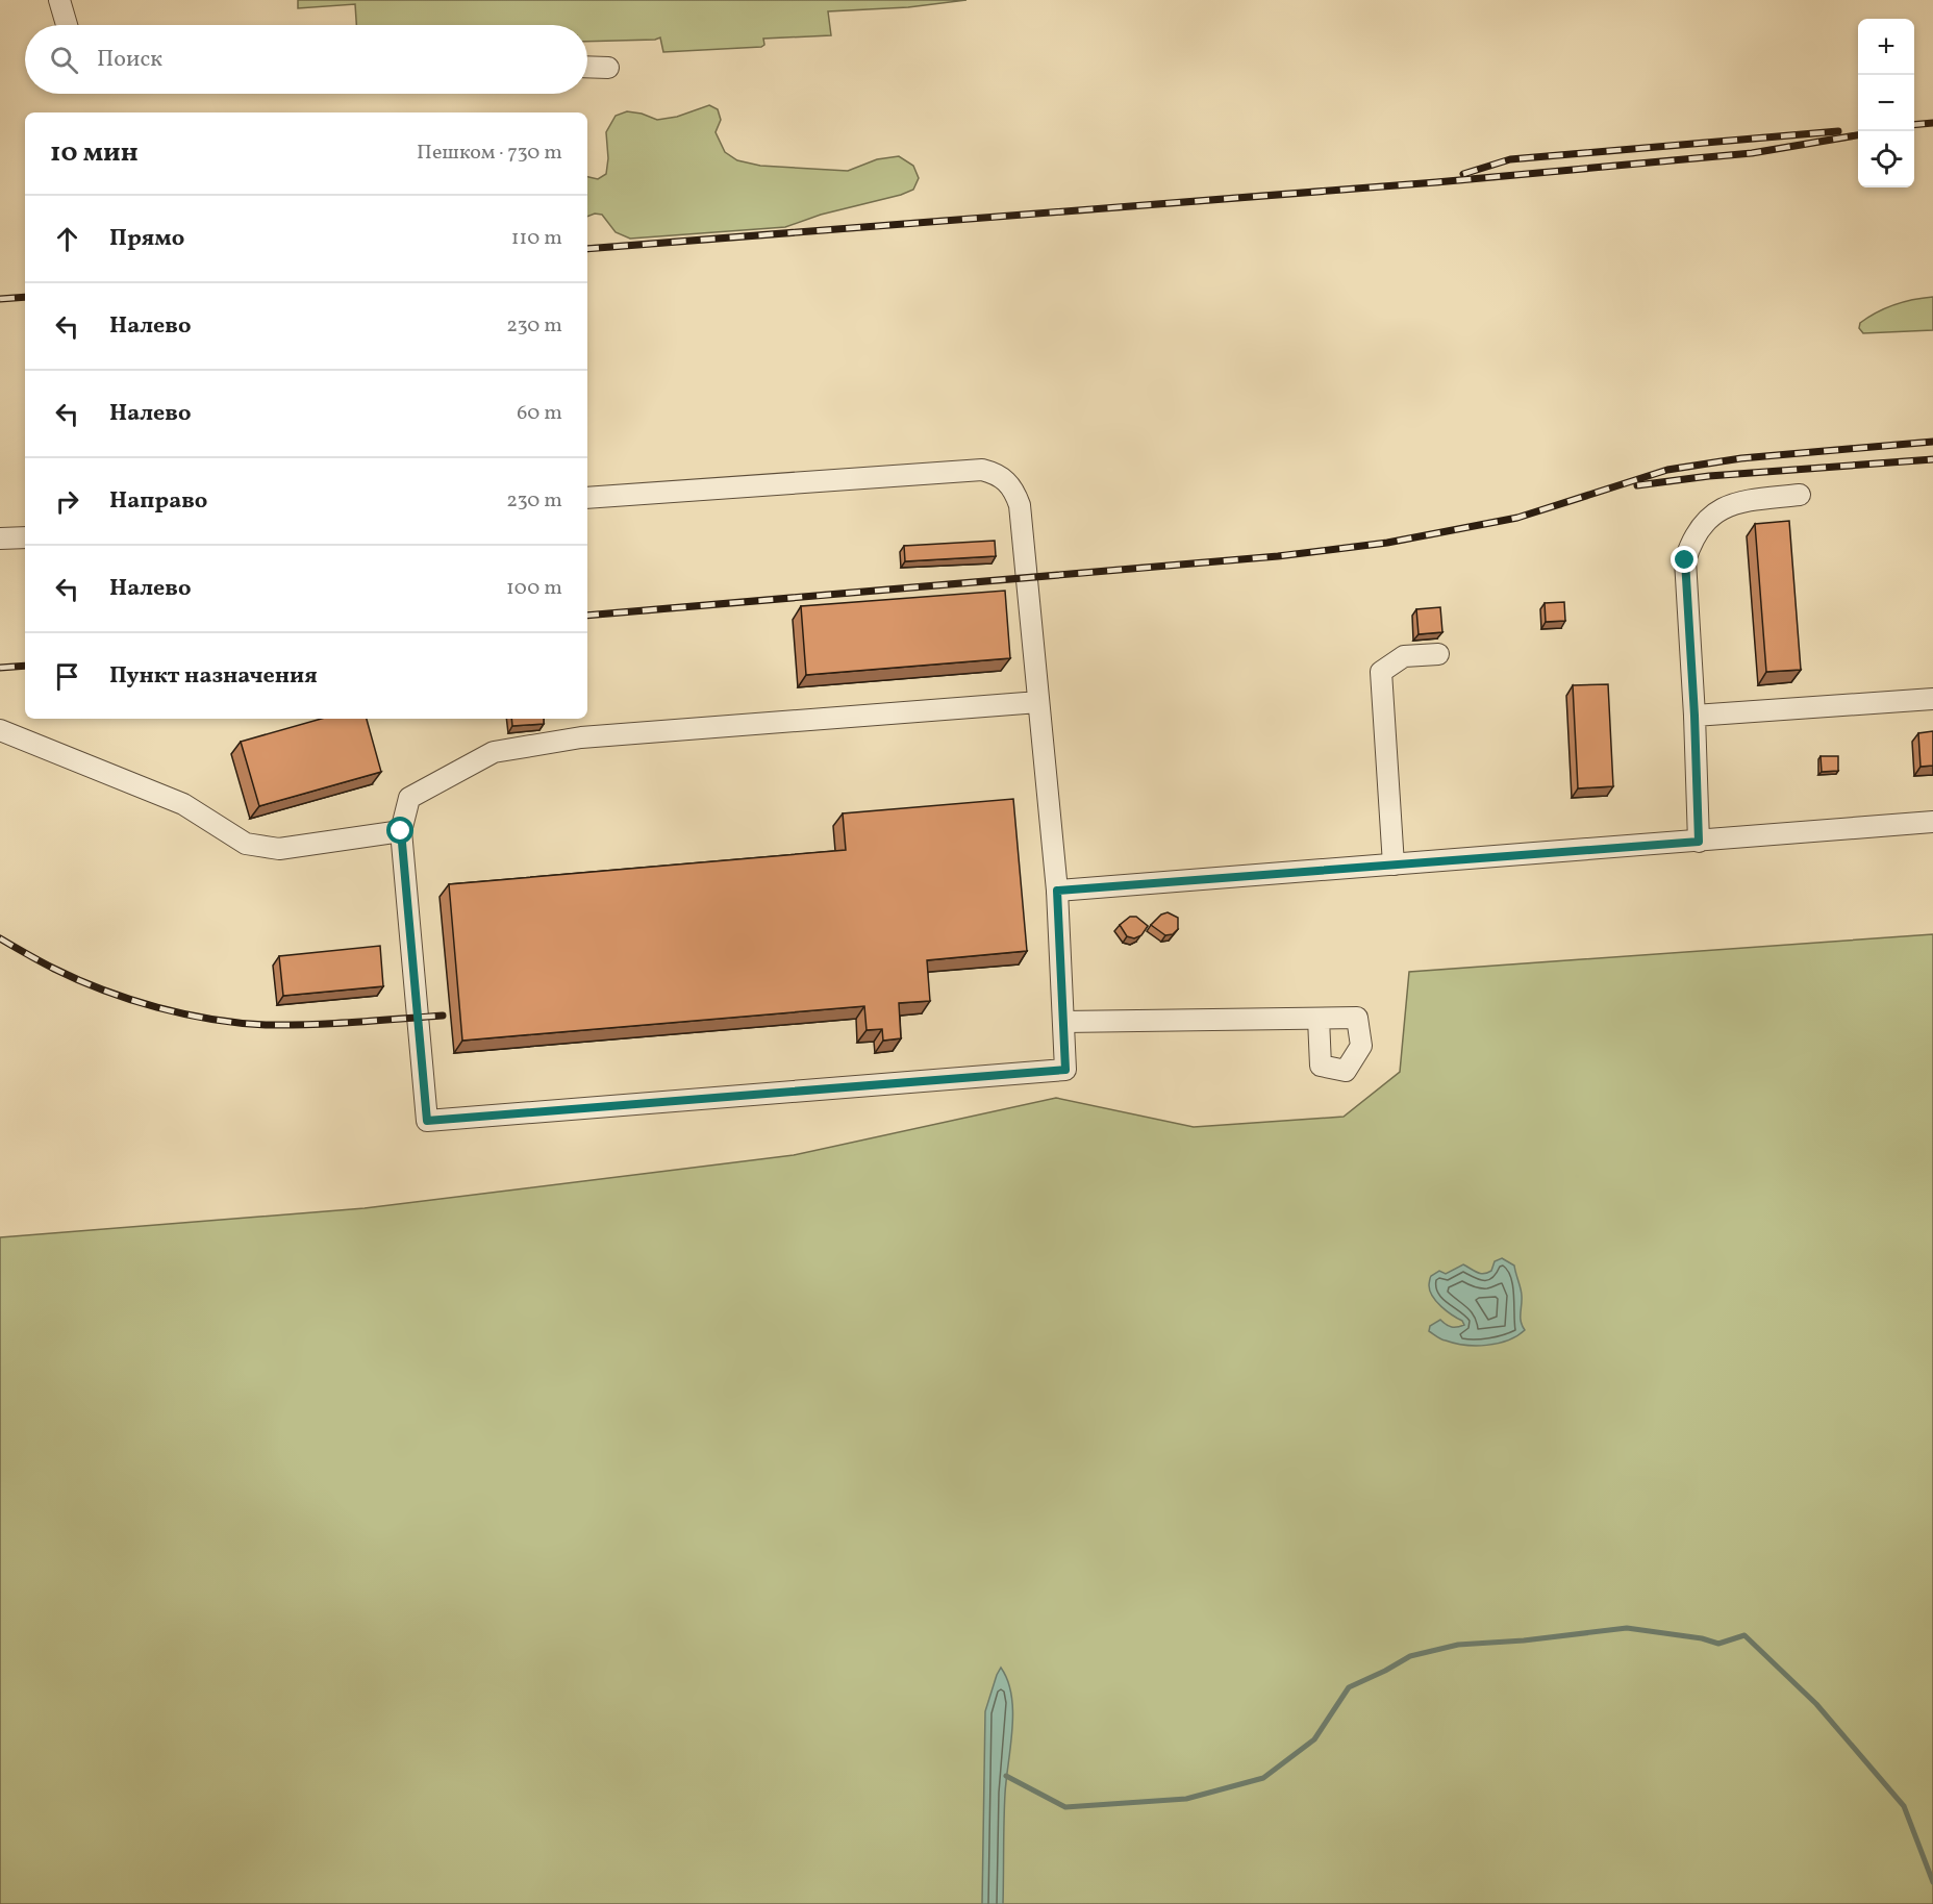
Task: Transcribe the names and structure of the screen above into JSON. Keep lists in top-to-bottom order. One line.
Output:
{"page":{"map_buttons":["+","−"],"search":"Поиск","heading":["10 мин","Пешком · 730 m"],"list":[["Прямо","110 m"],["Налево","230 m"],["Налево","60 m"],["Направо","230 m"],["Налево","100 m"],"Пункт назначения"]}}
